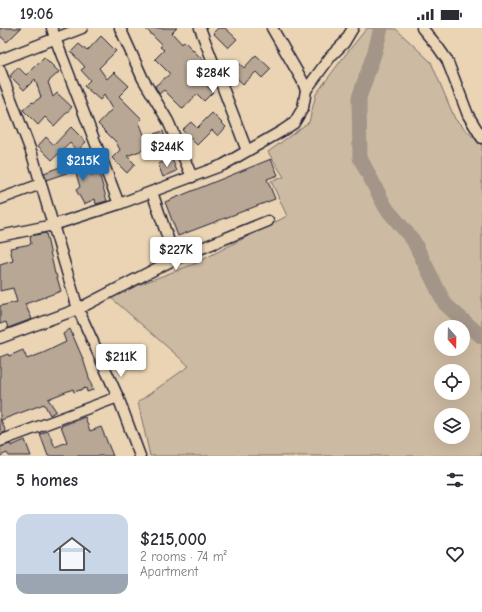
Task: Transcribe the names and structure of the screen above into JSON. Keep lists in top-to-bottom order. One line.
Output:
{"north":"bottom","page":{"status":"19:06","price":["$284K","$244K","$215K","$227K","$211K"],"heading":"5 homes","list":[{"name":"$215,000","note":"2 rooms · 74 m² · Apartment"}]}}
